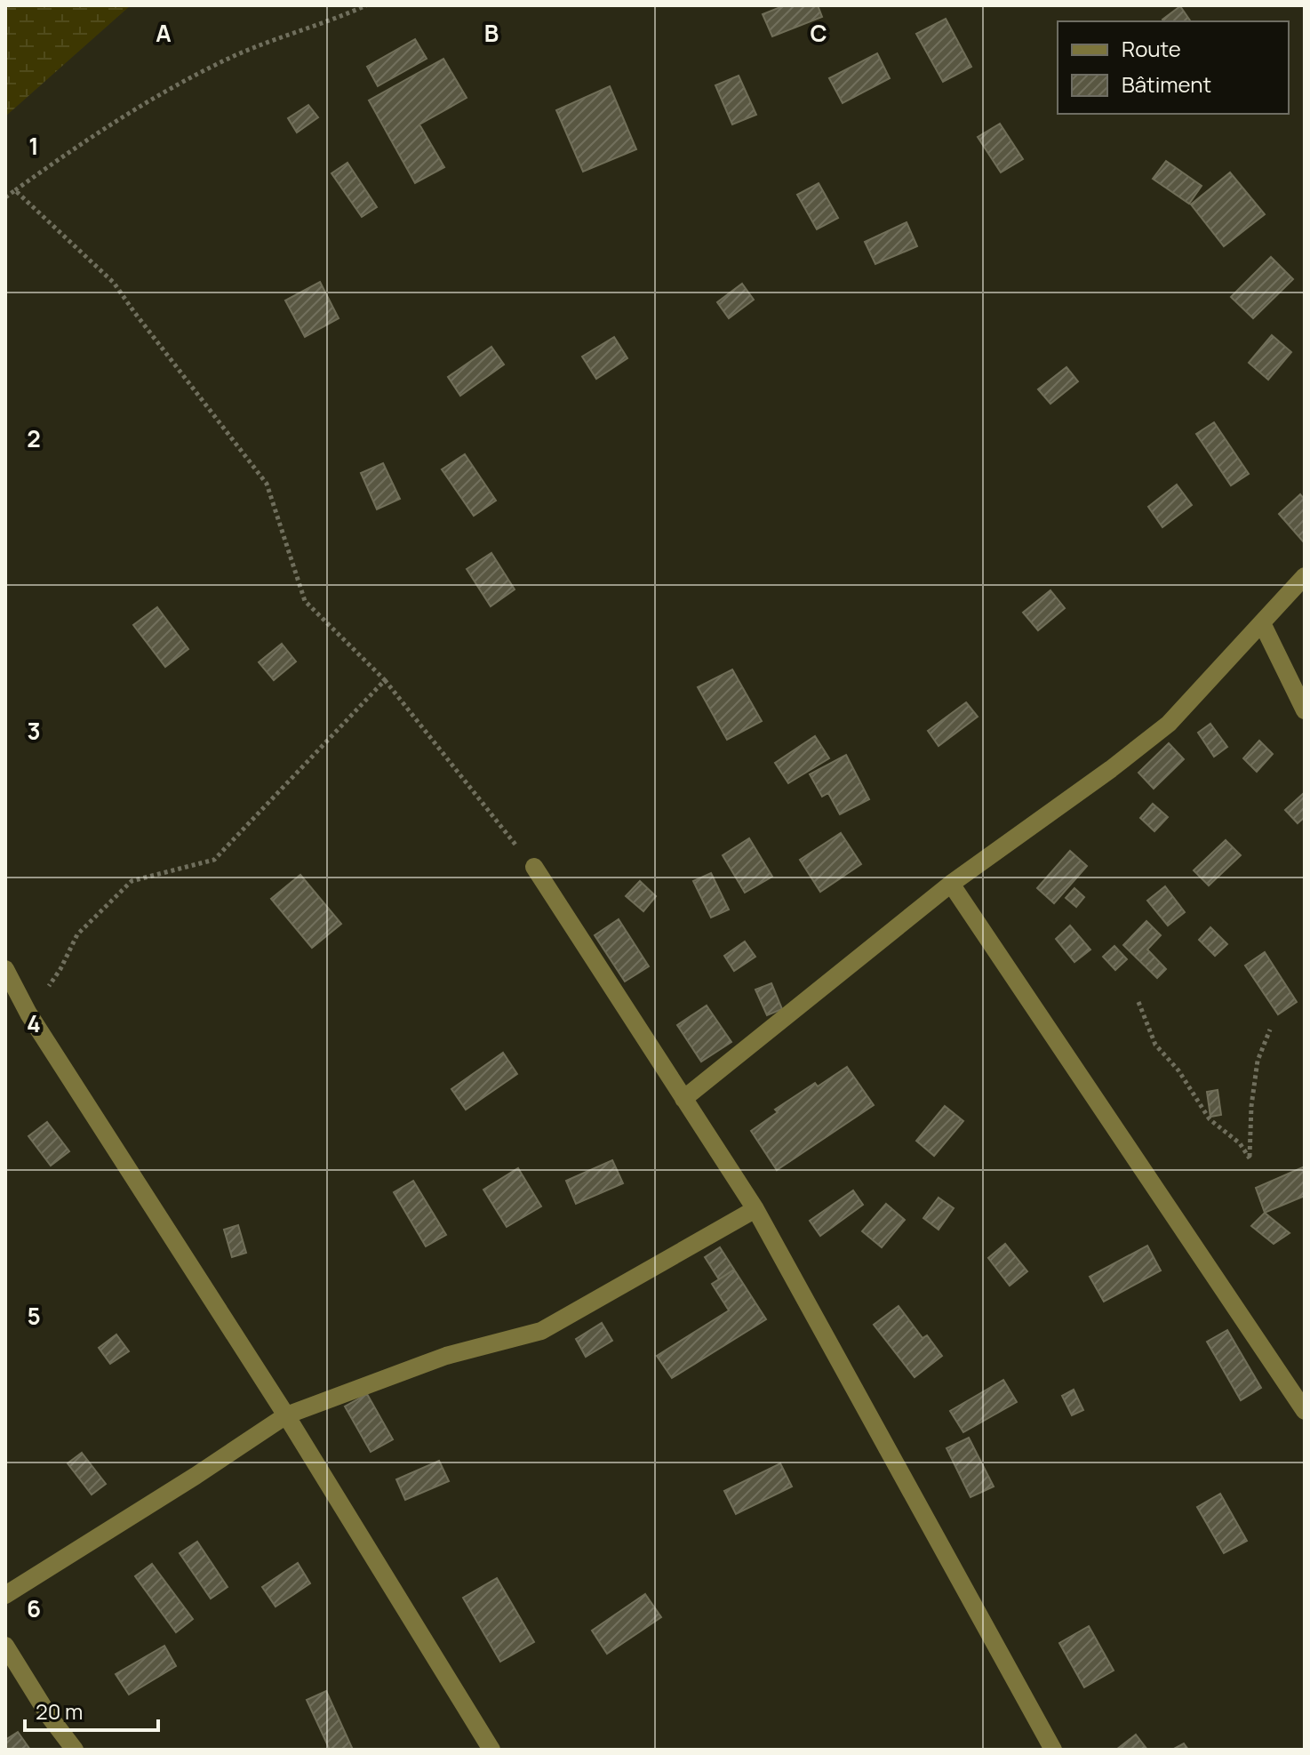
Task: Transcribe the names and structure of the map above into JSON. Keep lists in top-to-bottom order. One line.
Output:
{"legend":["Route","Bâtiment"],"scale_bar":"20 m","grid":{"columns":["A","B","C"],"rows":["1","2","3","4","5","6"]}}
